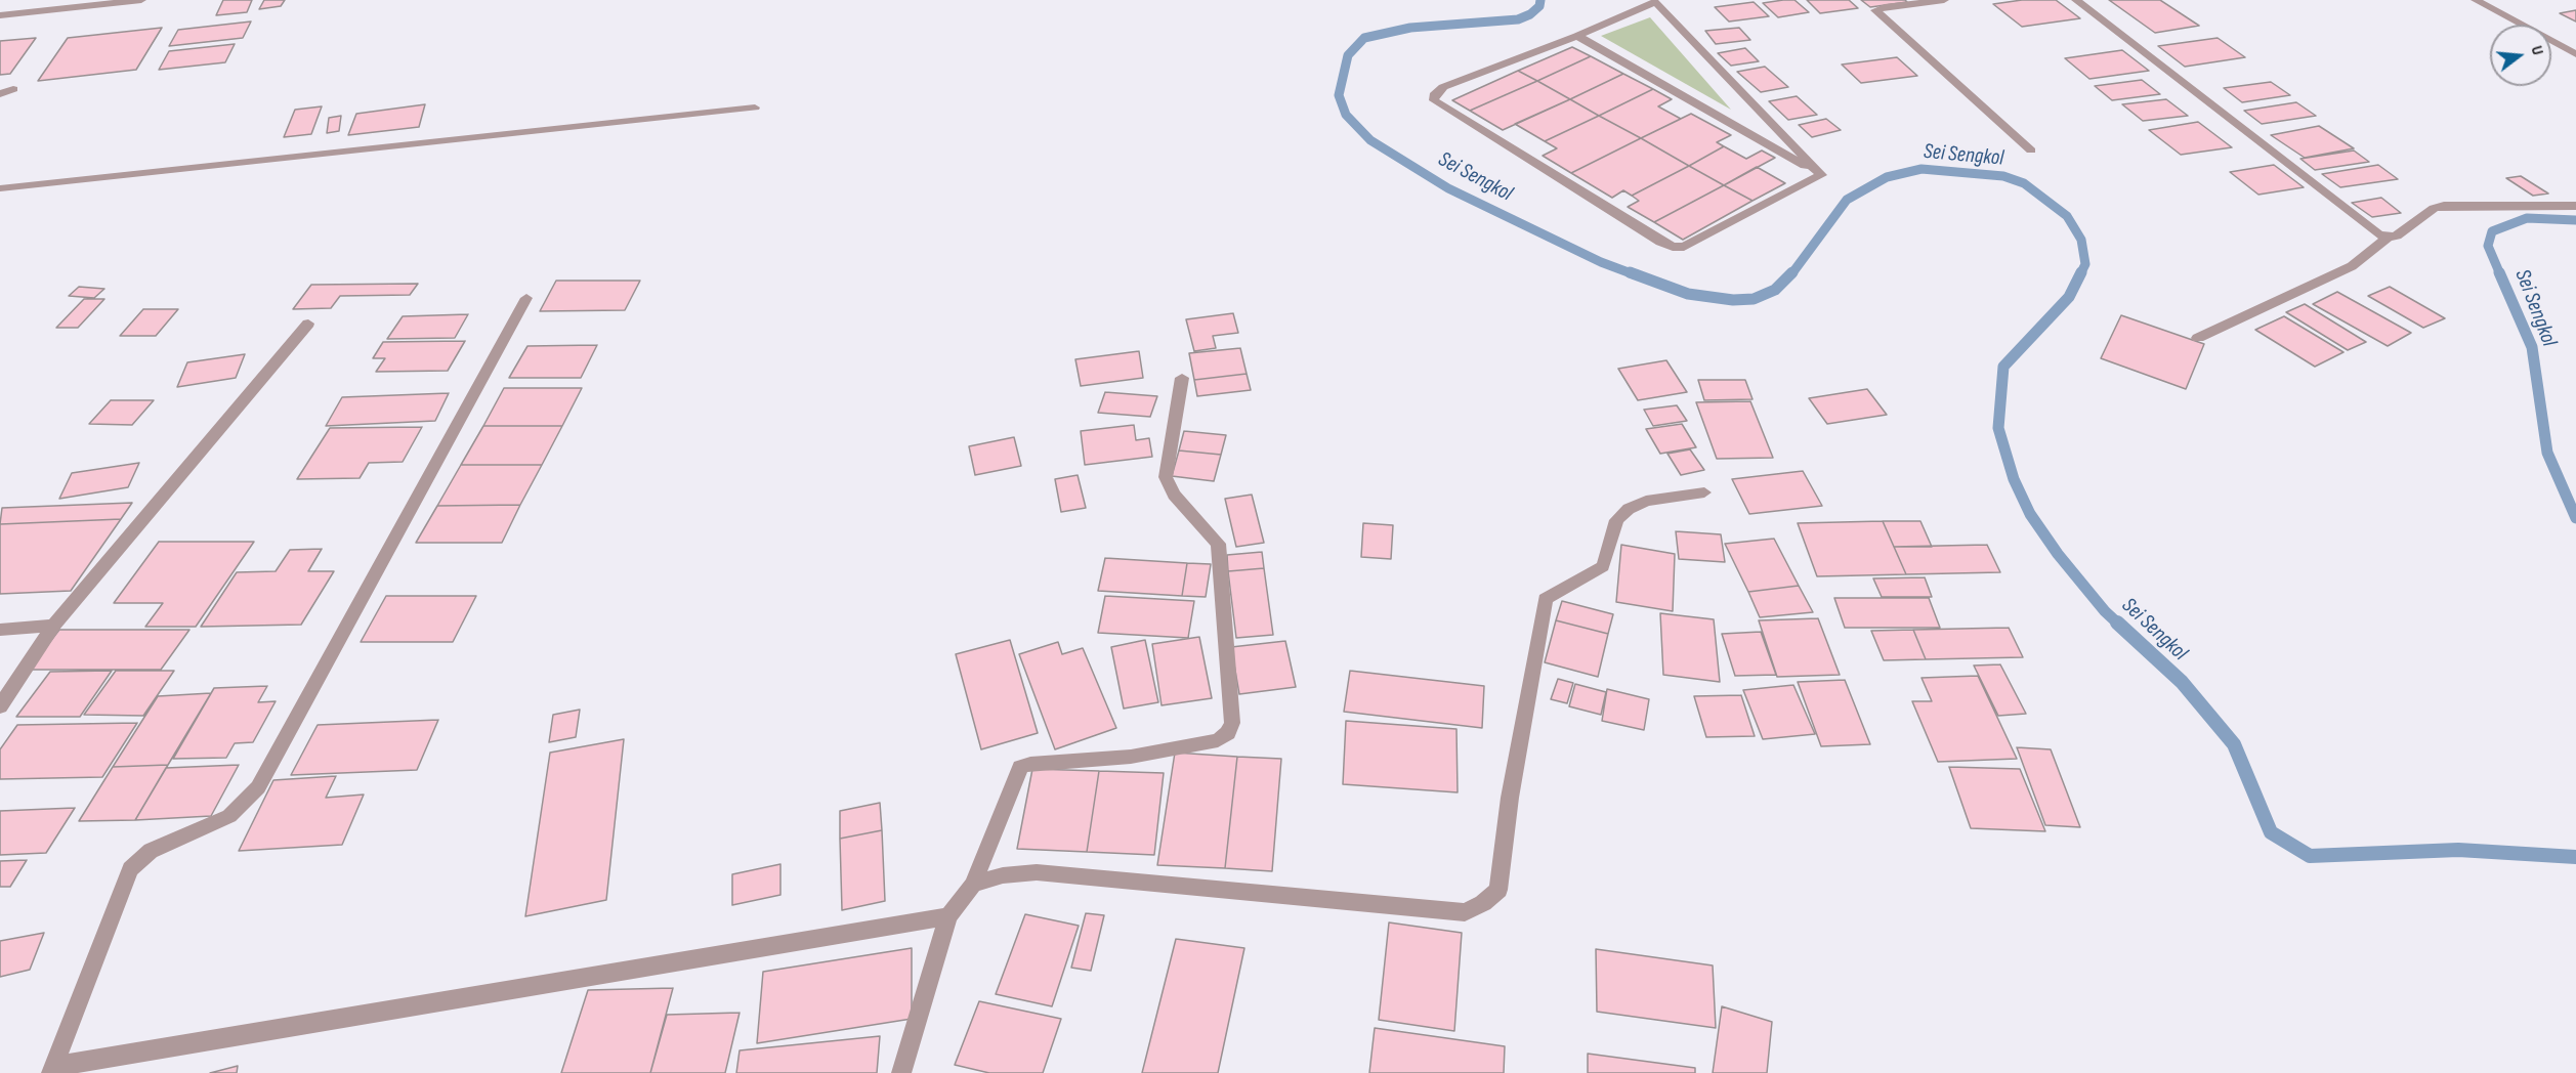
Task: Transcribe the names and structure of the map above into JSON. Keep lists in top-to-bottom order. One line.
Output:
{"water":["Sei Sengkol"],"north":"right"}
